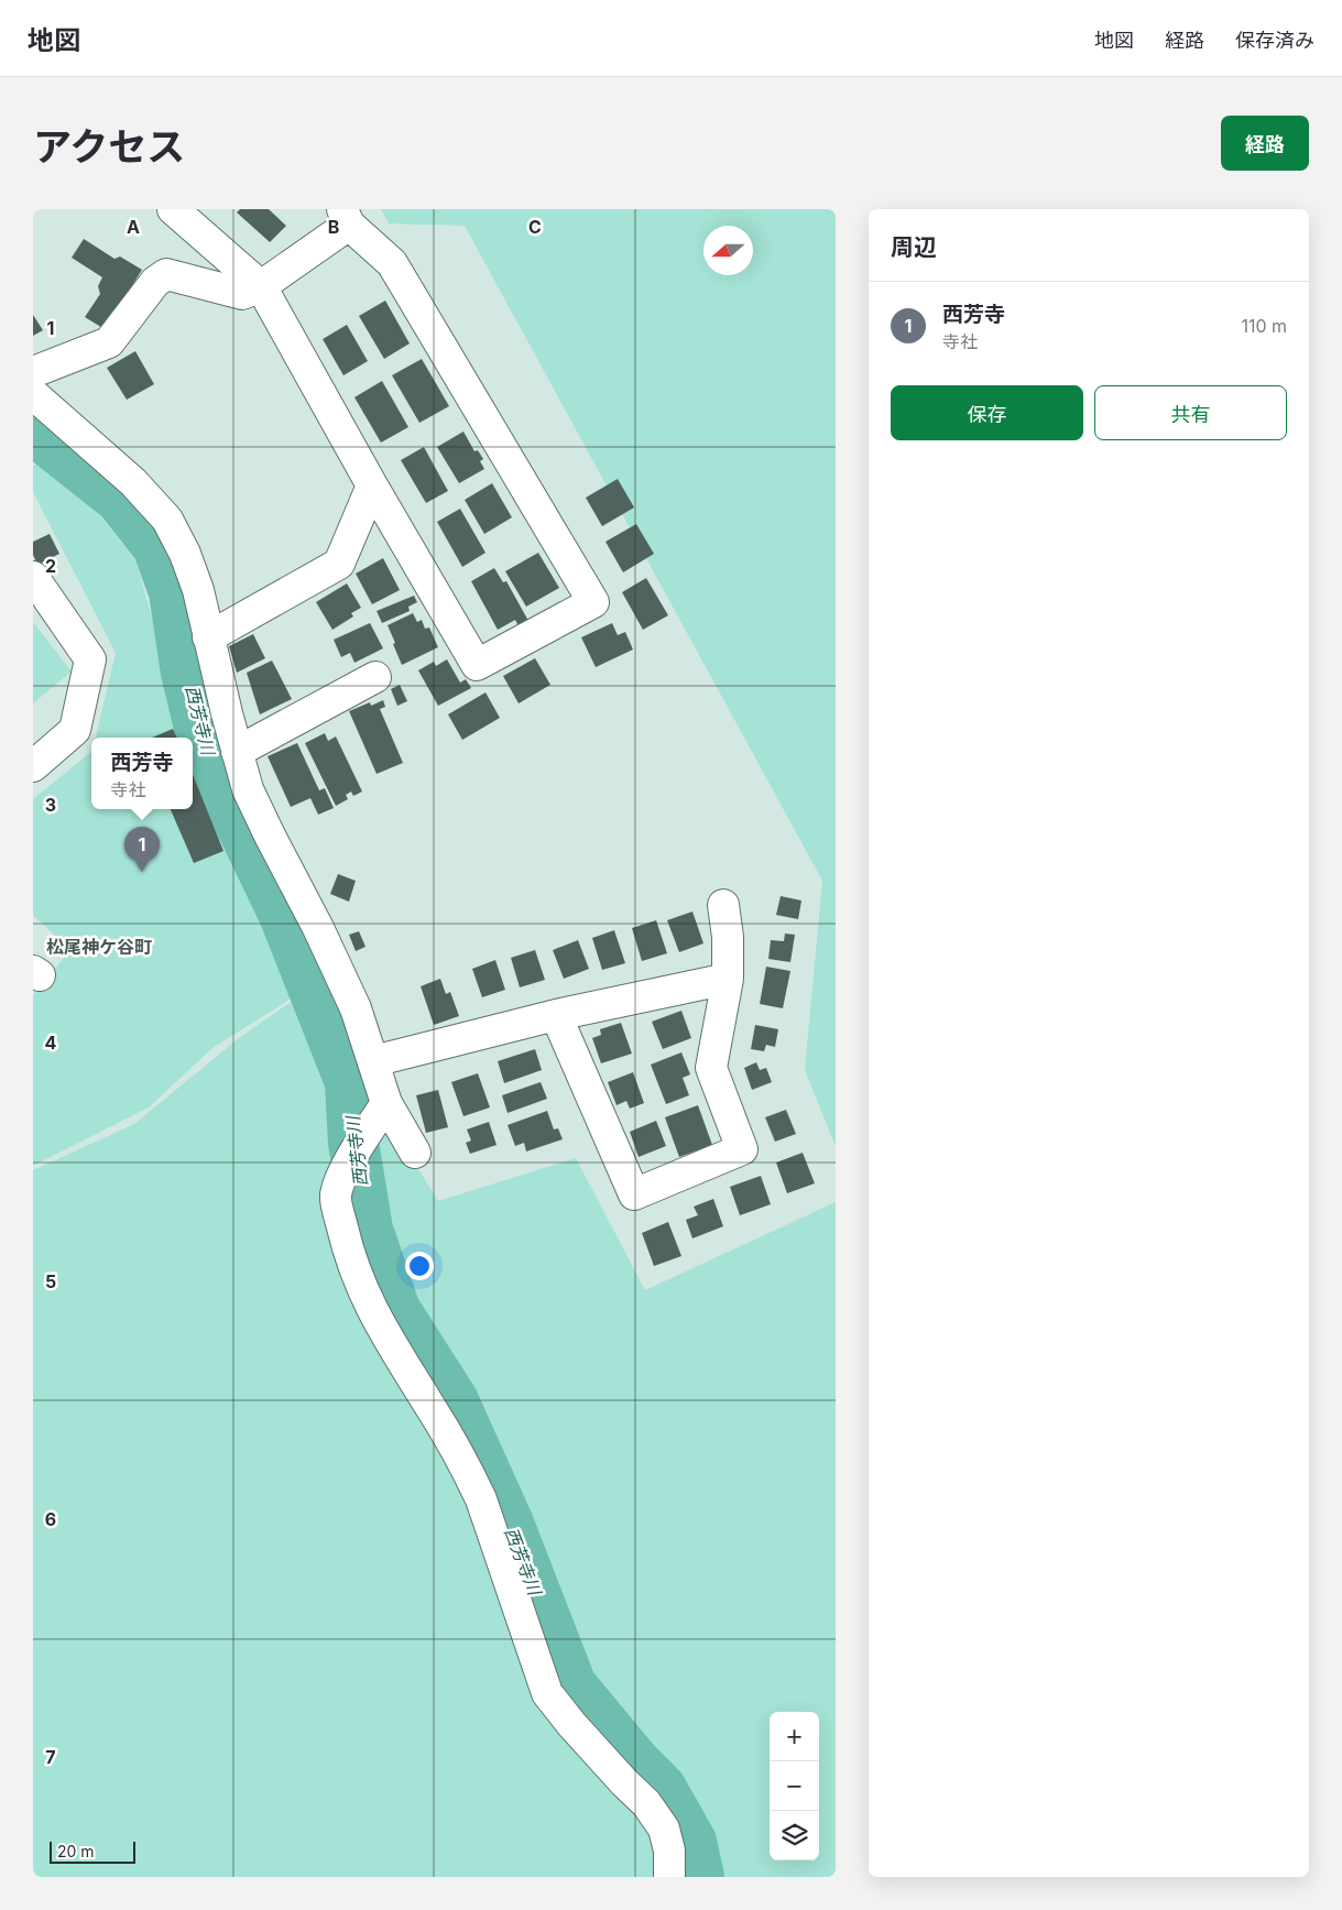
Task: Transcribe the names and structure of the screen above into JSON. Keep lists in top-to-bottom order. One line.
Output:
{"districts":["松尾神ケ谷町"],"water":["西芳寺川"],"scale_bar":"20 m","north":"left","page":{"header":"地図","nav":["地図","経路","保存済み"],"title":"アクセス","buttons":["経路",["保存","共有"]],"heading":"周辺","list":[{"mark":"1","name":"西芳寺","note":"寺社","value":"110 m"}],"popup":["西芳寺","寺社"],"pins":"1","map_buttons":["+","−"],"scale":"20 m"},"grid":{"columns":["A","B","C"],"rows":["1","2","3","4","5","6","7"]}}
